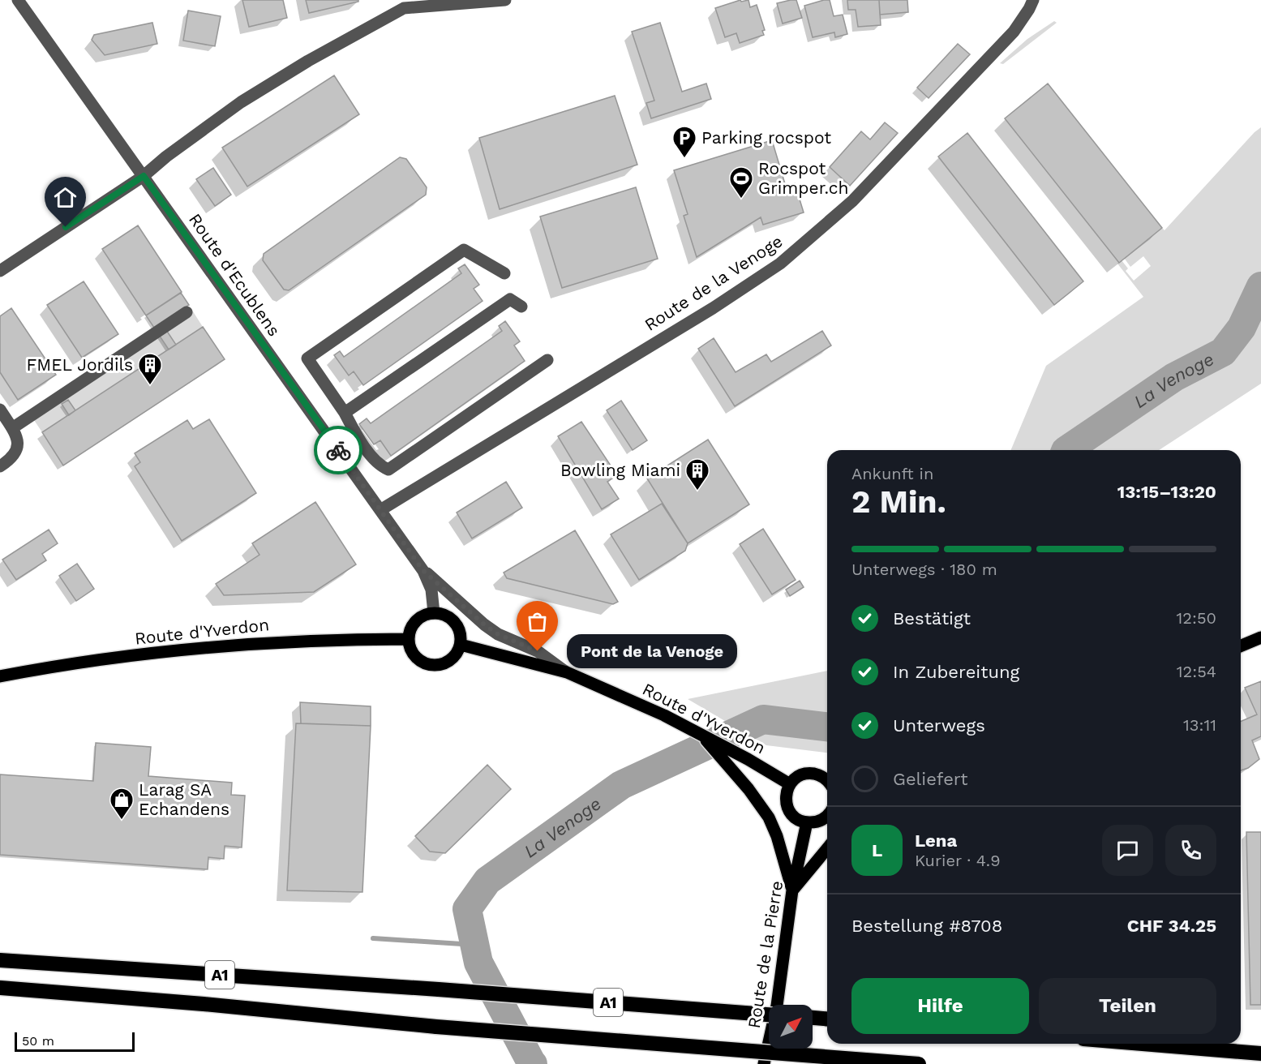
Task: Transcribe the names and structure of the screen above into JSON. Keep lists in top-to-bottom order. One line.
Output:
{"streets":{"highway":["A1"],"main road":["Route d'Yverdon","Route de la Pierre"],"street":["Route d'Ecublens","Route de la Venoge"]},"crossings":[["Route d'Ecublens","Route de la Venoge"],["Route d'Ecublens","Route d'Yverdon"]],"water":["La Venoge"],"places":{"parking":["Parking rocspot"],"sports":["Rocspot Grimper.ch"],"building":["FMEL Jordils","Bowling Miami"],"other":["Pont de la Venoge"],"shop":["Larag SA Echandens"]},"scale_bar":"50 m","north":"top right","page":{"heading":["2 Min.","Ankunft in","13:15–13:20"],"panel":["Lena","Kurier · 4.9","Bestellung #8708","CHF 34.25"],"bar":"Unterwegs · 180 m","list":[["Bestätigt","12:50"],["In Zubereitung","12:54"],["Unterwegs","13:11"],"Geliefert"],"bubble":"Pont de la Venoge","round":"L","buttons":["Hilfe","Teilen"],"scale":"50 m"}}
